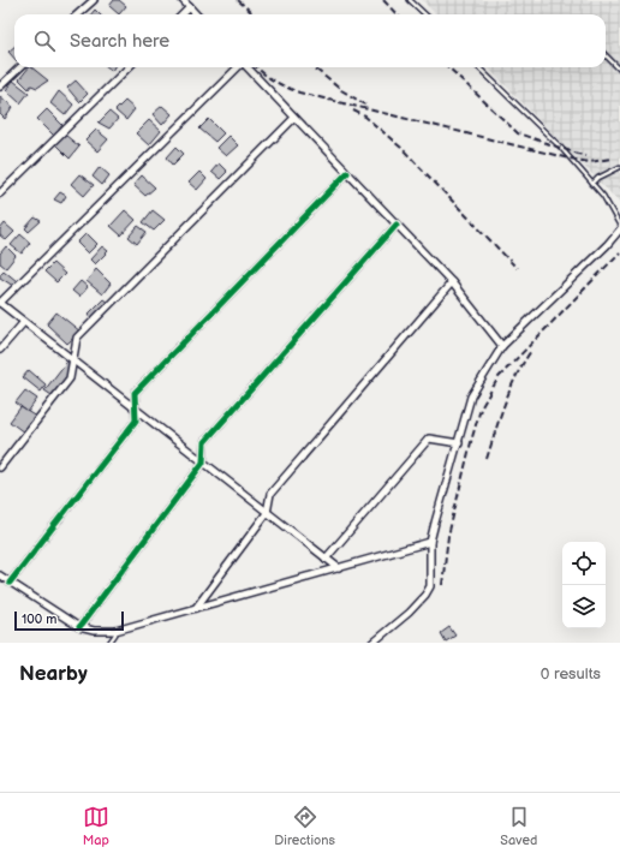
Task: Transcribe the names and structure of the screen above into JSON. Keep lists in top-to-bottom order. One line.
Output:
{"scale_bar":"100 m","page":{"search":"Search here","scale":"100 m","heading":["Nearby","0 results"],"nav":["Map","Directions","Saved"]}}
